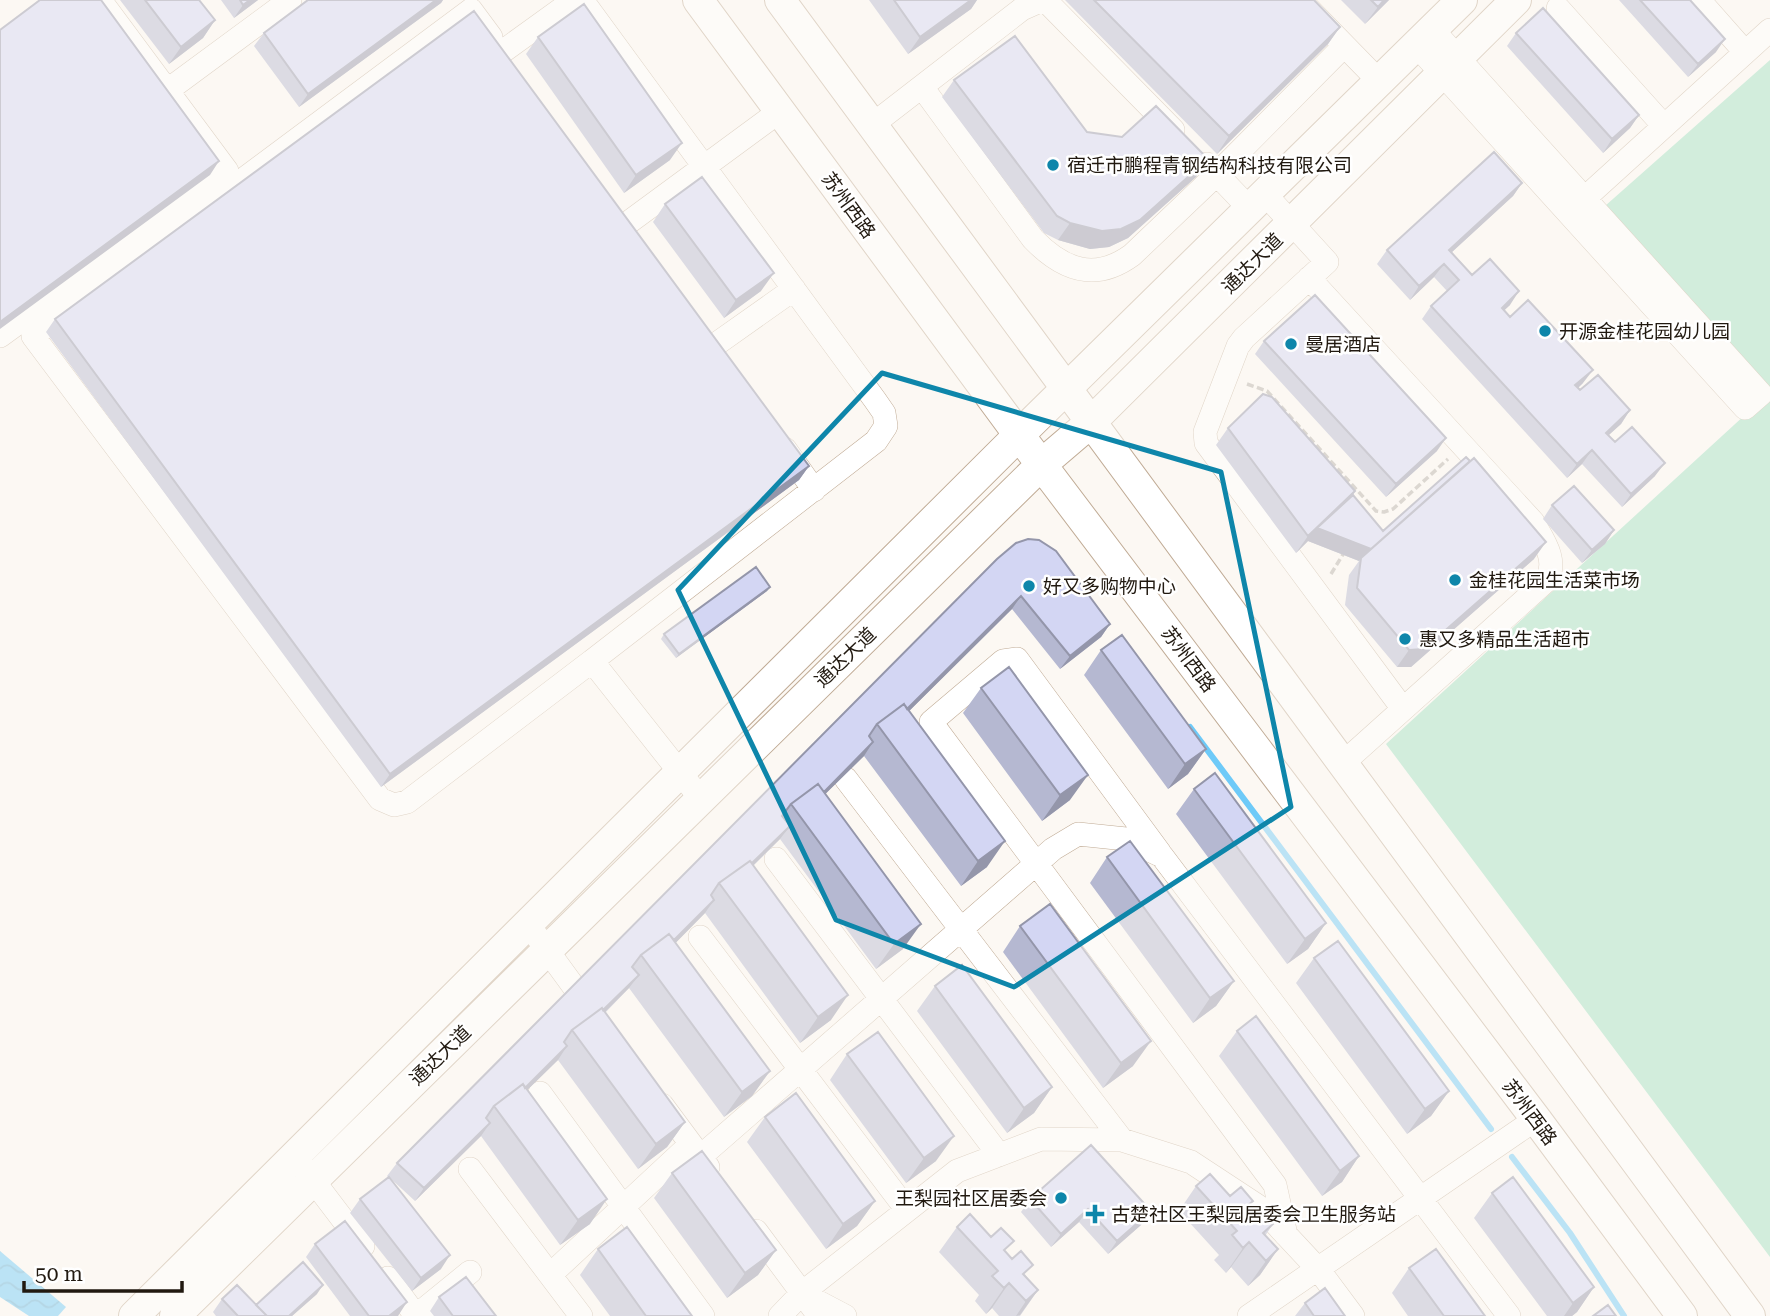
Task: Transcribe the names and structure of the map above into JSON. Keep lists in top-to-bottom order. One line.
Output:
{"streets":{"main road":["苏州西路","通达大道"]},"crossings":[["苏州西路","通达大道"]],"places":{"other":["宿迁市鹏程青钢结构科技有限公司","开源金桂花园幼儿园","曼居酒店","金桂花园生活菜市场","好又多购物中心","惠又多精品生活超市","王梨园社区居委会"],"health":["古楚社区王梨园居委会卫生服务站"]},"scale_bar":"50 m"}
